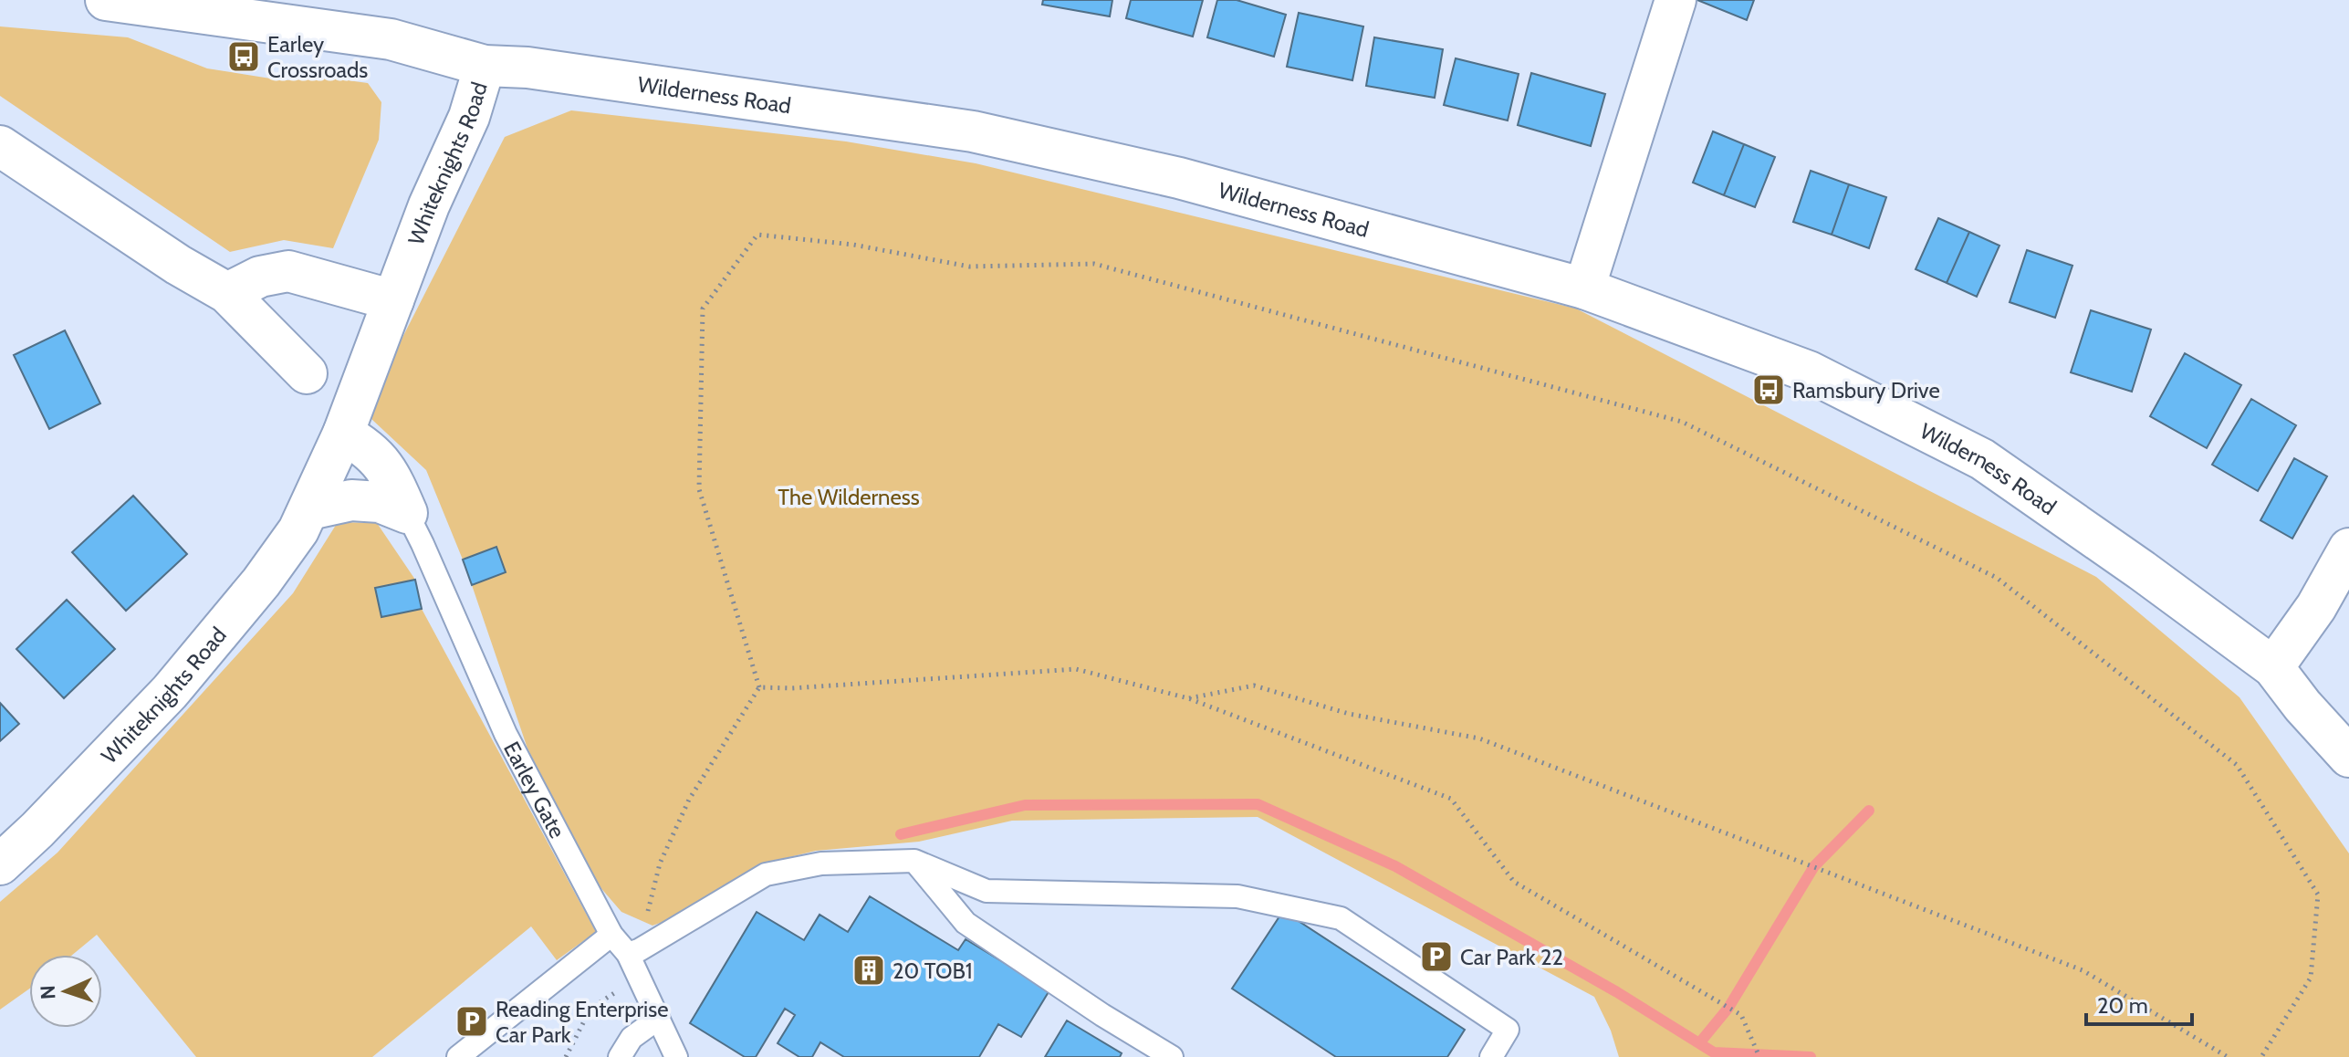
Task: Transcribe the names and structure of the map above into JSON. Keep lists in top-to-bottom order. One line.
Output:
{"streets":{"main road":["Wilderness Road","Whiteknights Road"],"lane":["Earley Gate"]},"crossings":[["Wilderness Road","Whiteknights Road"]],"parks":["The Wilderness"],"places":{"bus stop":["Earley Crossroads","Ramsbury Drive"],"parking":["Car Park 22","Reading Enterprise Car Park"],"building":["20 TOB1"]},"scale_bar":"20 m","north":"left"}
